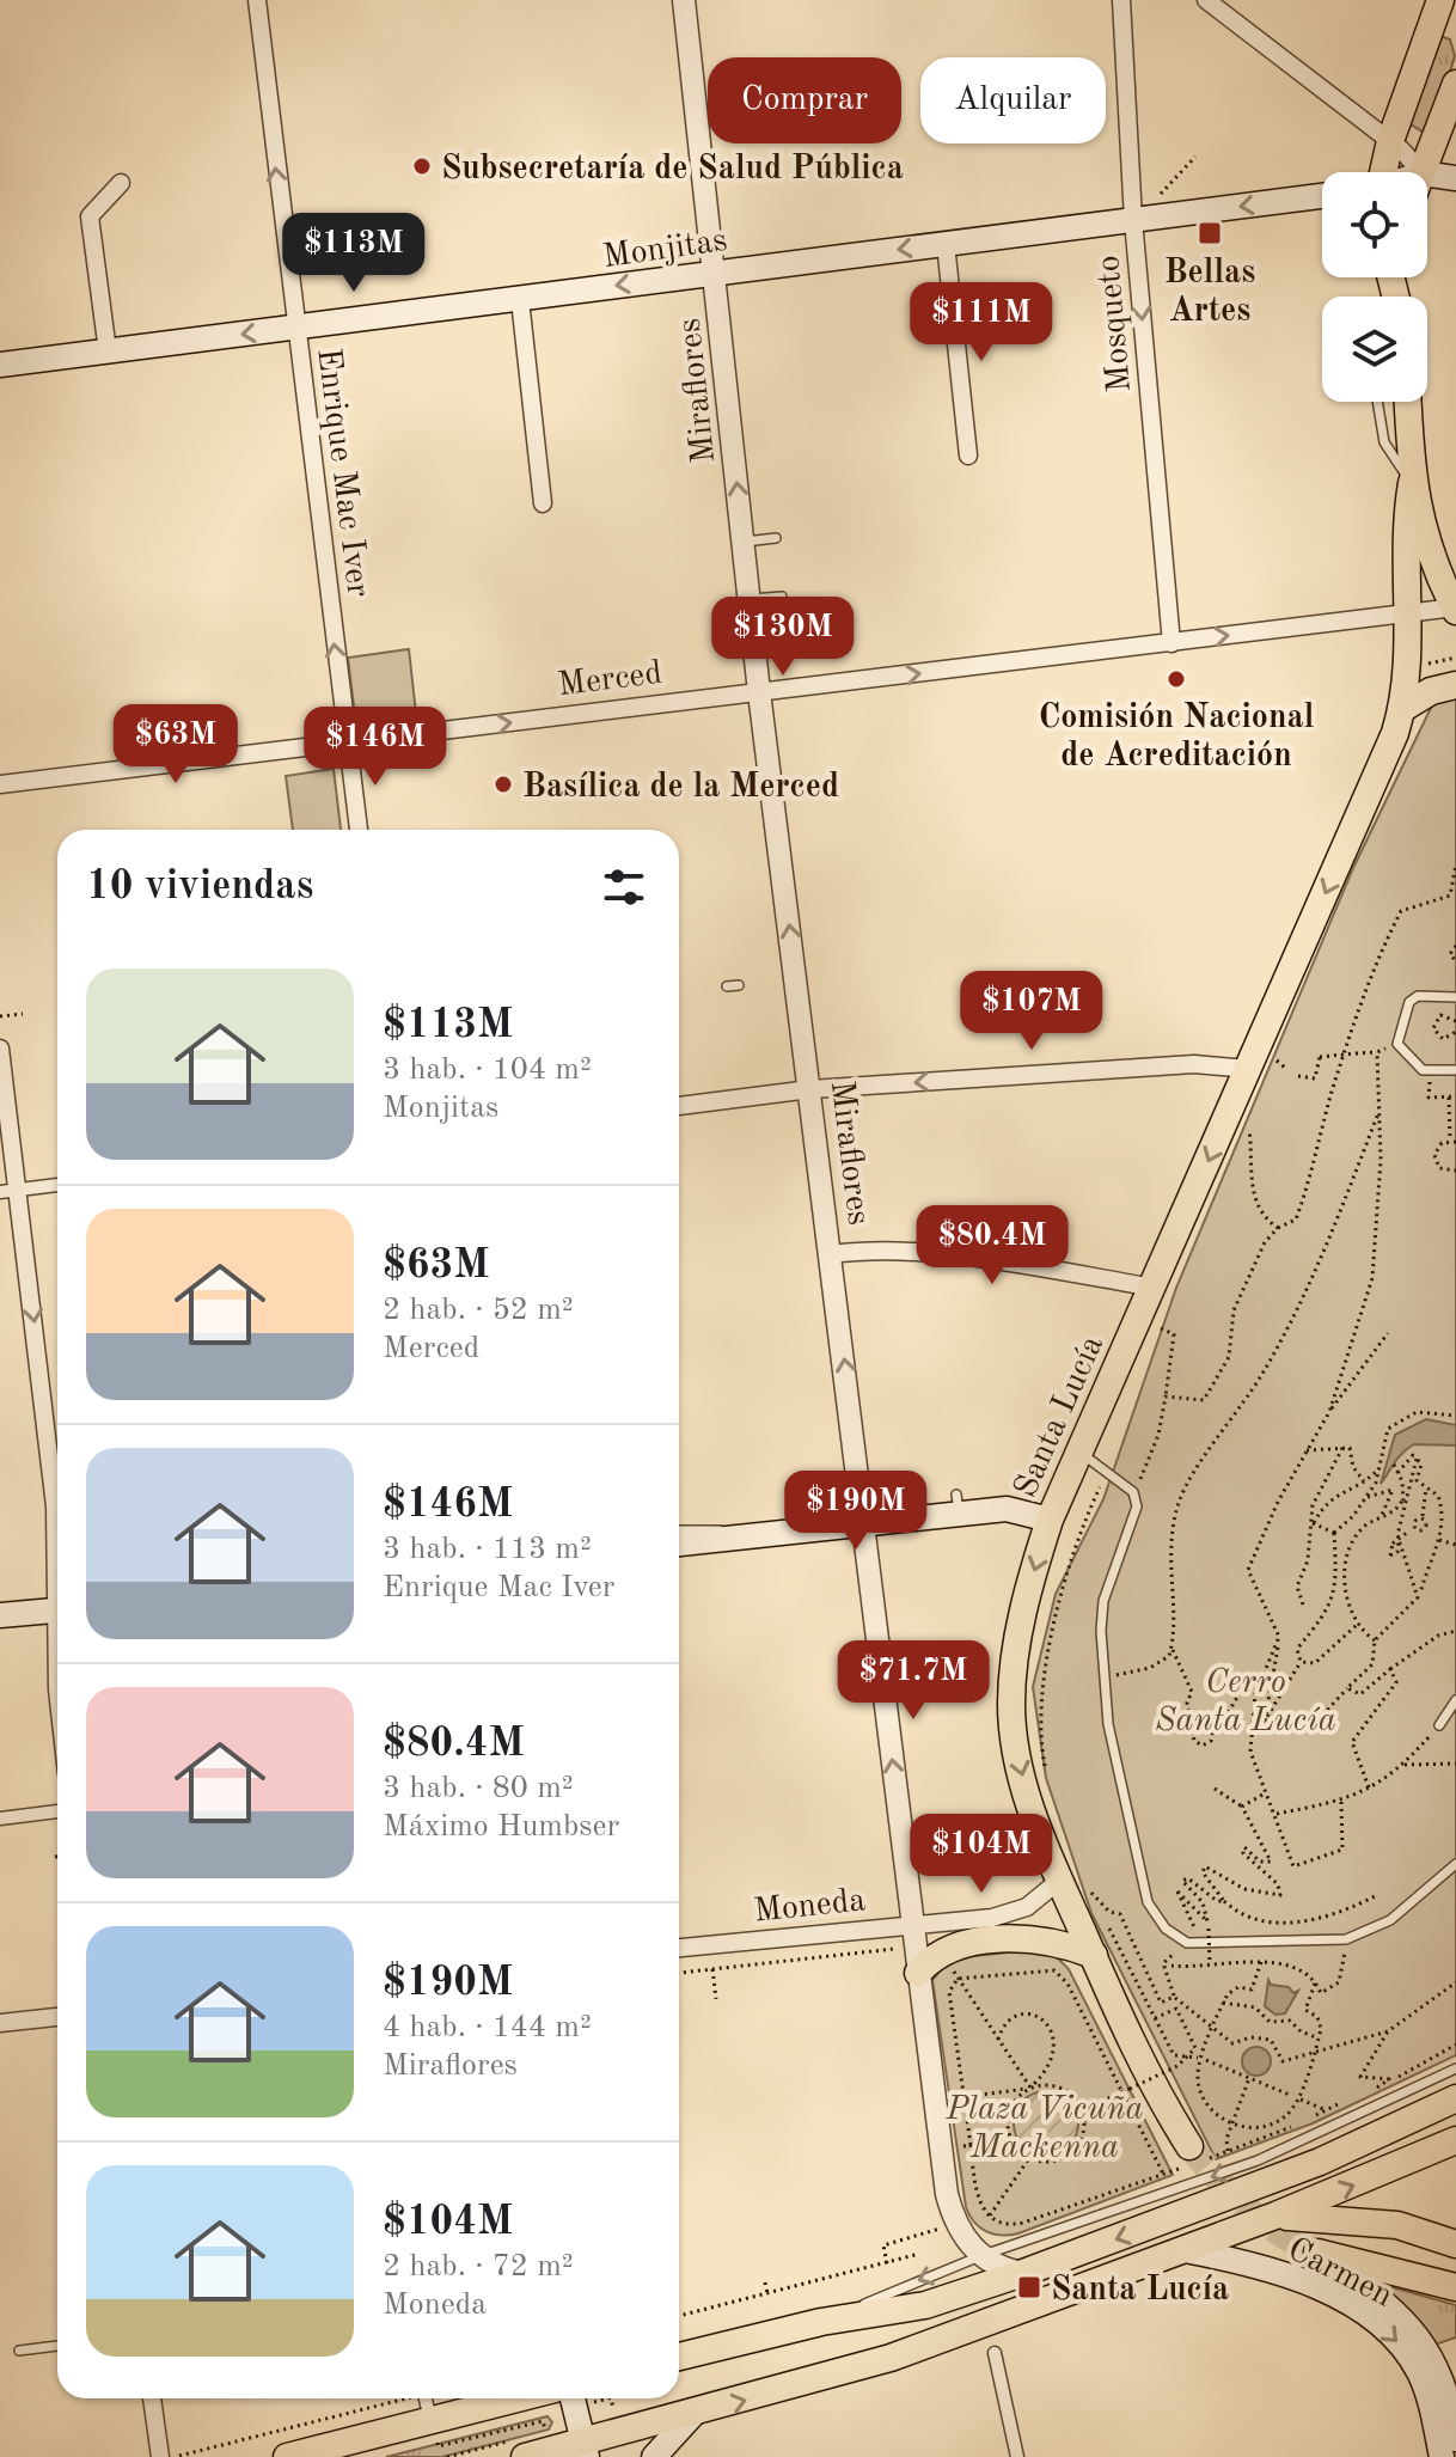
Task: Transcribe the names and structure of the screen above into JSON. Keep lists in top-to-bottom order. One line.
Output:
{"streets":{"main road":["Monjitas","Santa Lucía","Carmen"],"street":["Mosqueto","Miraflores","Enrique Mac Iver","Merced","Moneda"]},"crossings":[["Monjitas","Mosqueto"],["Monjitas","Miraflores"],["Monjitas","Enrique Mac Iver"],["Mosqueto","Merced"],["Miraflores","Merced"],["Miraflores","Moneda"],["Enrique Mac Iver","Merced"],["Merced","Santa Lucía"],["Santa Lucía","Moneda"]],"one_way":["Monjitas","Mosqueto","Miraflores","Enrique Mac Iver","Merced","Santa Lucía"],"parks":["Cerro Santa Lucía","Plaza Vicuña Mackenna"],"places":{"other":["Subsecretaría de Salud Pública","Comisión Nacional de Acreditación","Basílica de la Merced"],"transit":["Bellas Artes","Santa Lucía"]},"page":{"chip":["Comprar","Alquilar"],"price":["$113M","$111M","$130M","$63M","$146M","$107M","$80.4M","$190M","$71.7M","$104M"],"heading":"10 viviendas","list":[{"name":"$113M","note":"3 hab. · 104 m² · Monjitas"},{"name":"$63M","note":"2 hab. · 52 m² · Merced"},{"name":"$146M","note":"3 hab. · 113 m² · Enrique Mac Iver"},{"name":"$80.4M","note":"3 hab. · 80 m² · Máximo Humbser"},{"name":"$190M","note":"4 hab. · 144 m² · Miraflores"},{"name":"$104M","note":"2 hab. · 72 m² · Moneda"}]}}
